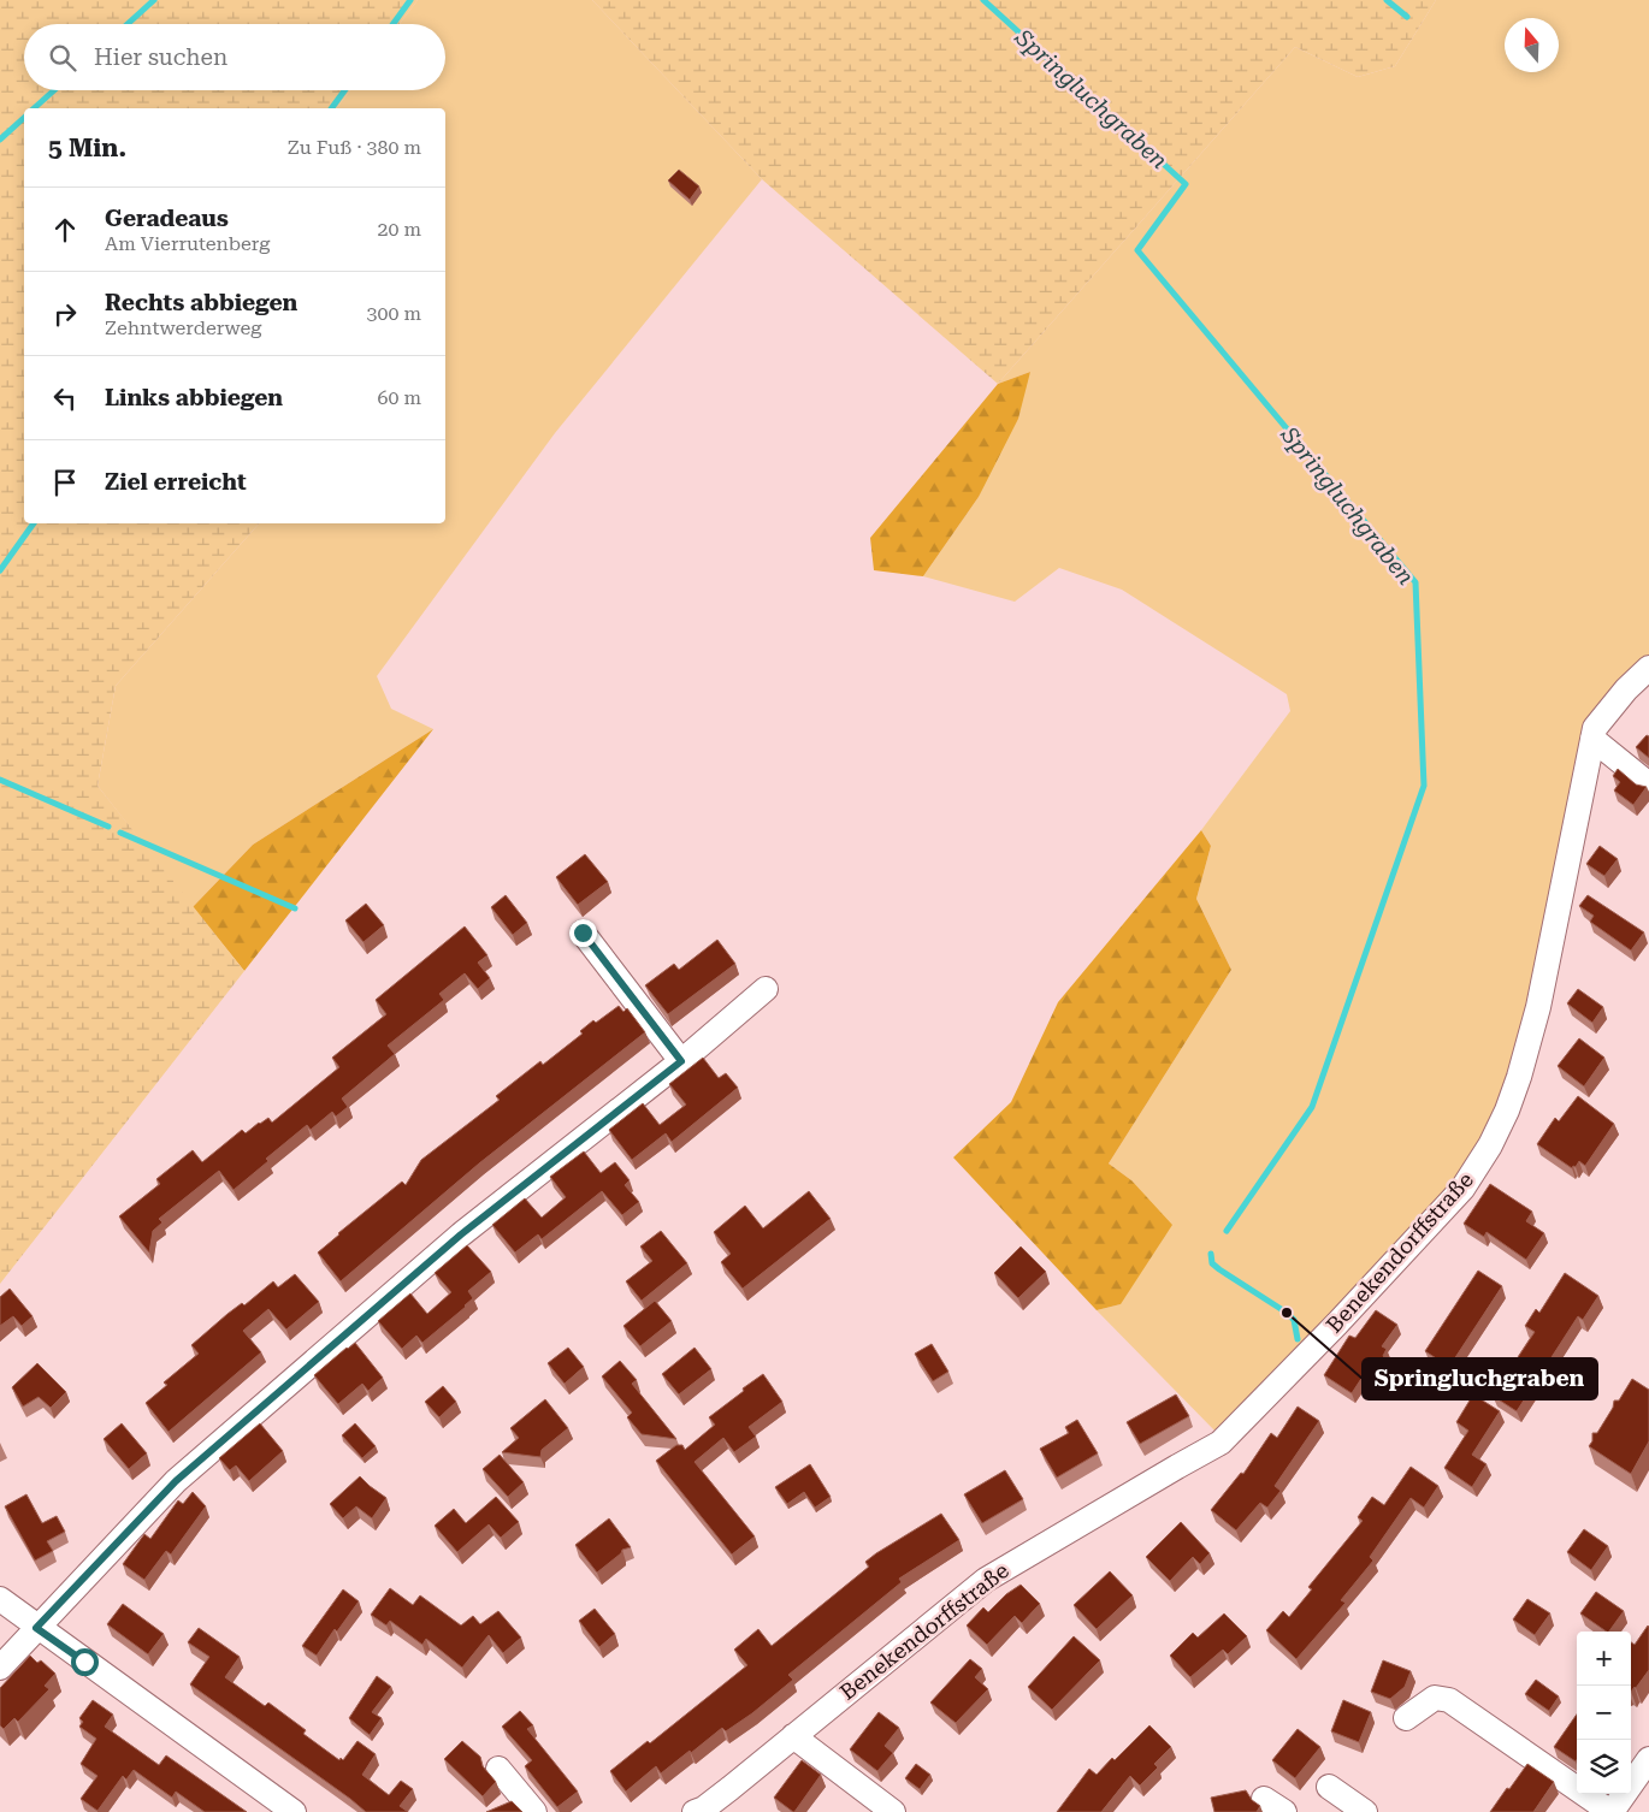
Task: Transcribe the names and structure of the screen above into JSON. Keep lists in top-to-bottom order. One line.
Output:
{"streets":{"street":["Benekendorffstraße"]},"water":["Springluchgraben"],"places":["Springluchgraben"],"north":"top","page":{"search":"Hier suchen","heading":["5 Min.","Zu Fuß · 380 m"],"list":[["Geradeaus","Am Vierrutenberg","20 m"],["Rechts abbiegen","Zehntwerderweg","300 m"],["Links abbiegen","60 m"],"Ziel erreicht"],"map_buttons":["+","−"]}}
